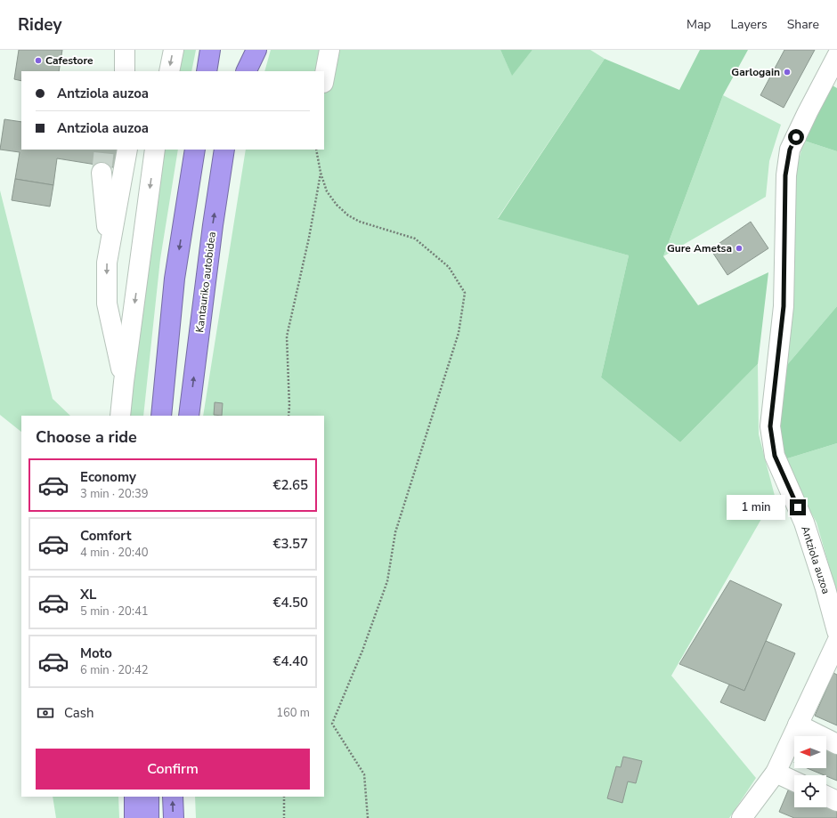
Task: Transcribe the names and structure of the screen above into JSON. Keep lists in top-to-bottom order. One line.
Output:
{"streets":{"highway":["Kantauriko autobidea"],"street":["Antziola auzoa"]},"places":["Cafestore","Garlogain","Gure Ametsa"],"north":"left","page":{"header":"Ridey","nav":["Map","Layers","Share"],"banner":["Antziola auzoa","Antziola auzoa"],"heading":"Choose a ride","list":[{"name":"Economy","note":"3 min · 20:39","value":"€2.65"},{"name":"Comfort","note":"4 min · 20:40","value":"€3.57"},{"name":"XL","note":"5 min · 20:41","value":"€4.50"},{"name":"Moto","note":"6 min · 20:42","value":"€4.40"}],"bubble":"1 min","pay":["Cash","160 m"],"buttons":"Confirm"}}
